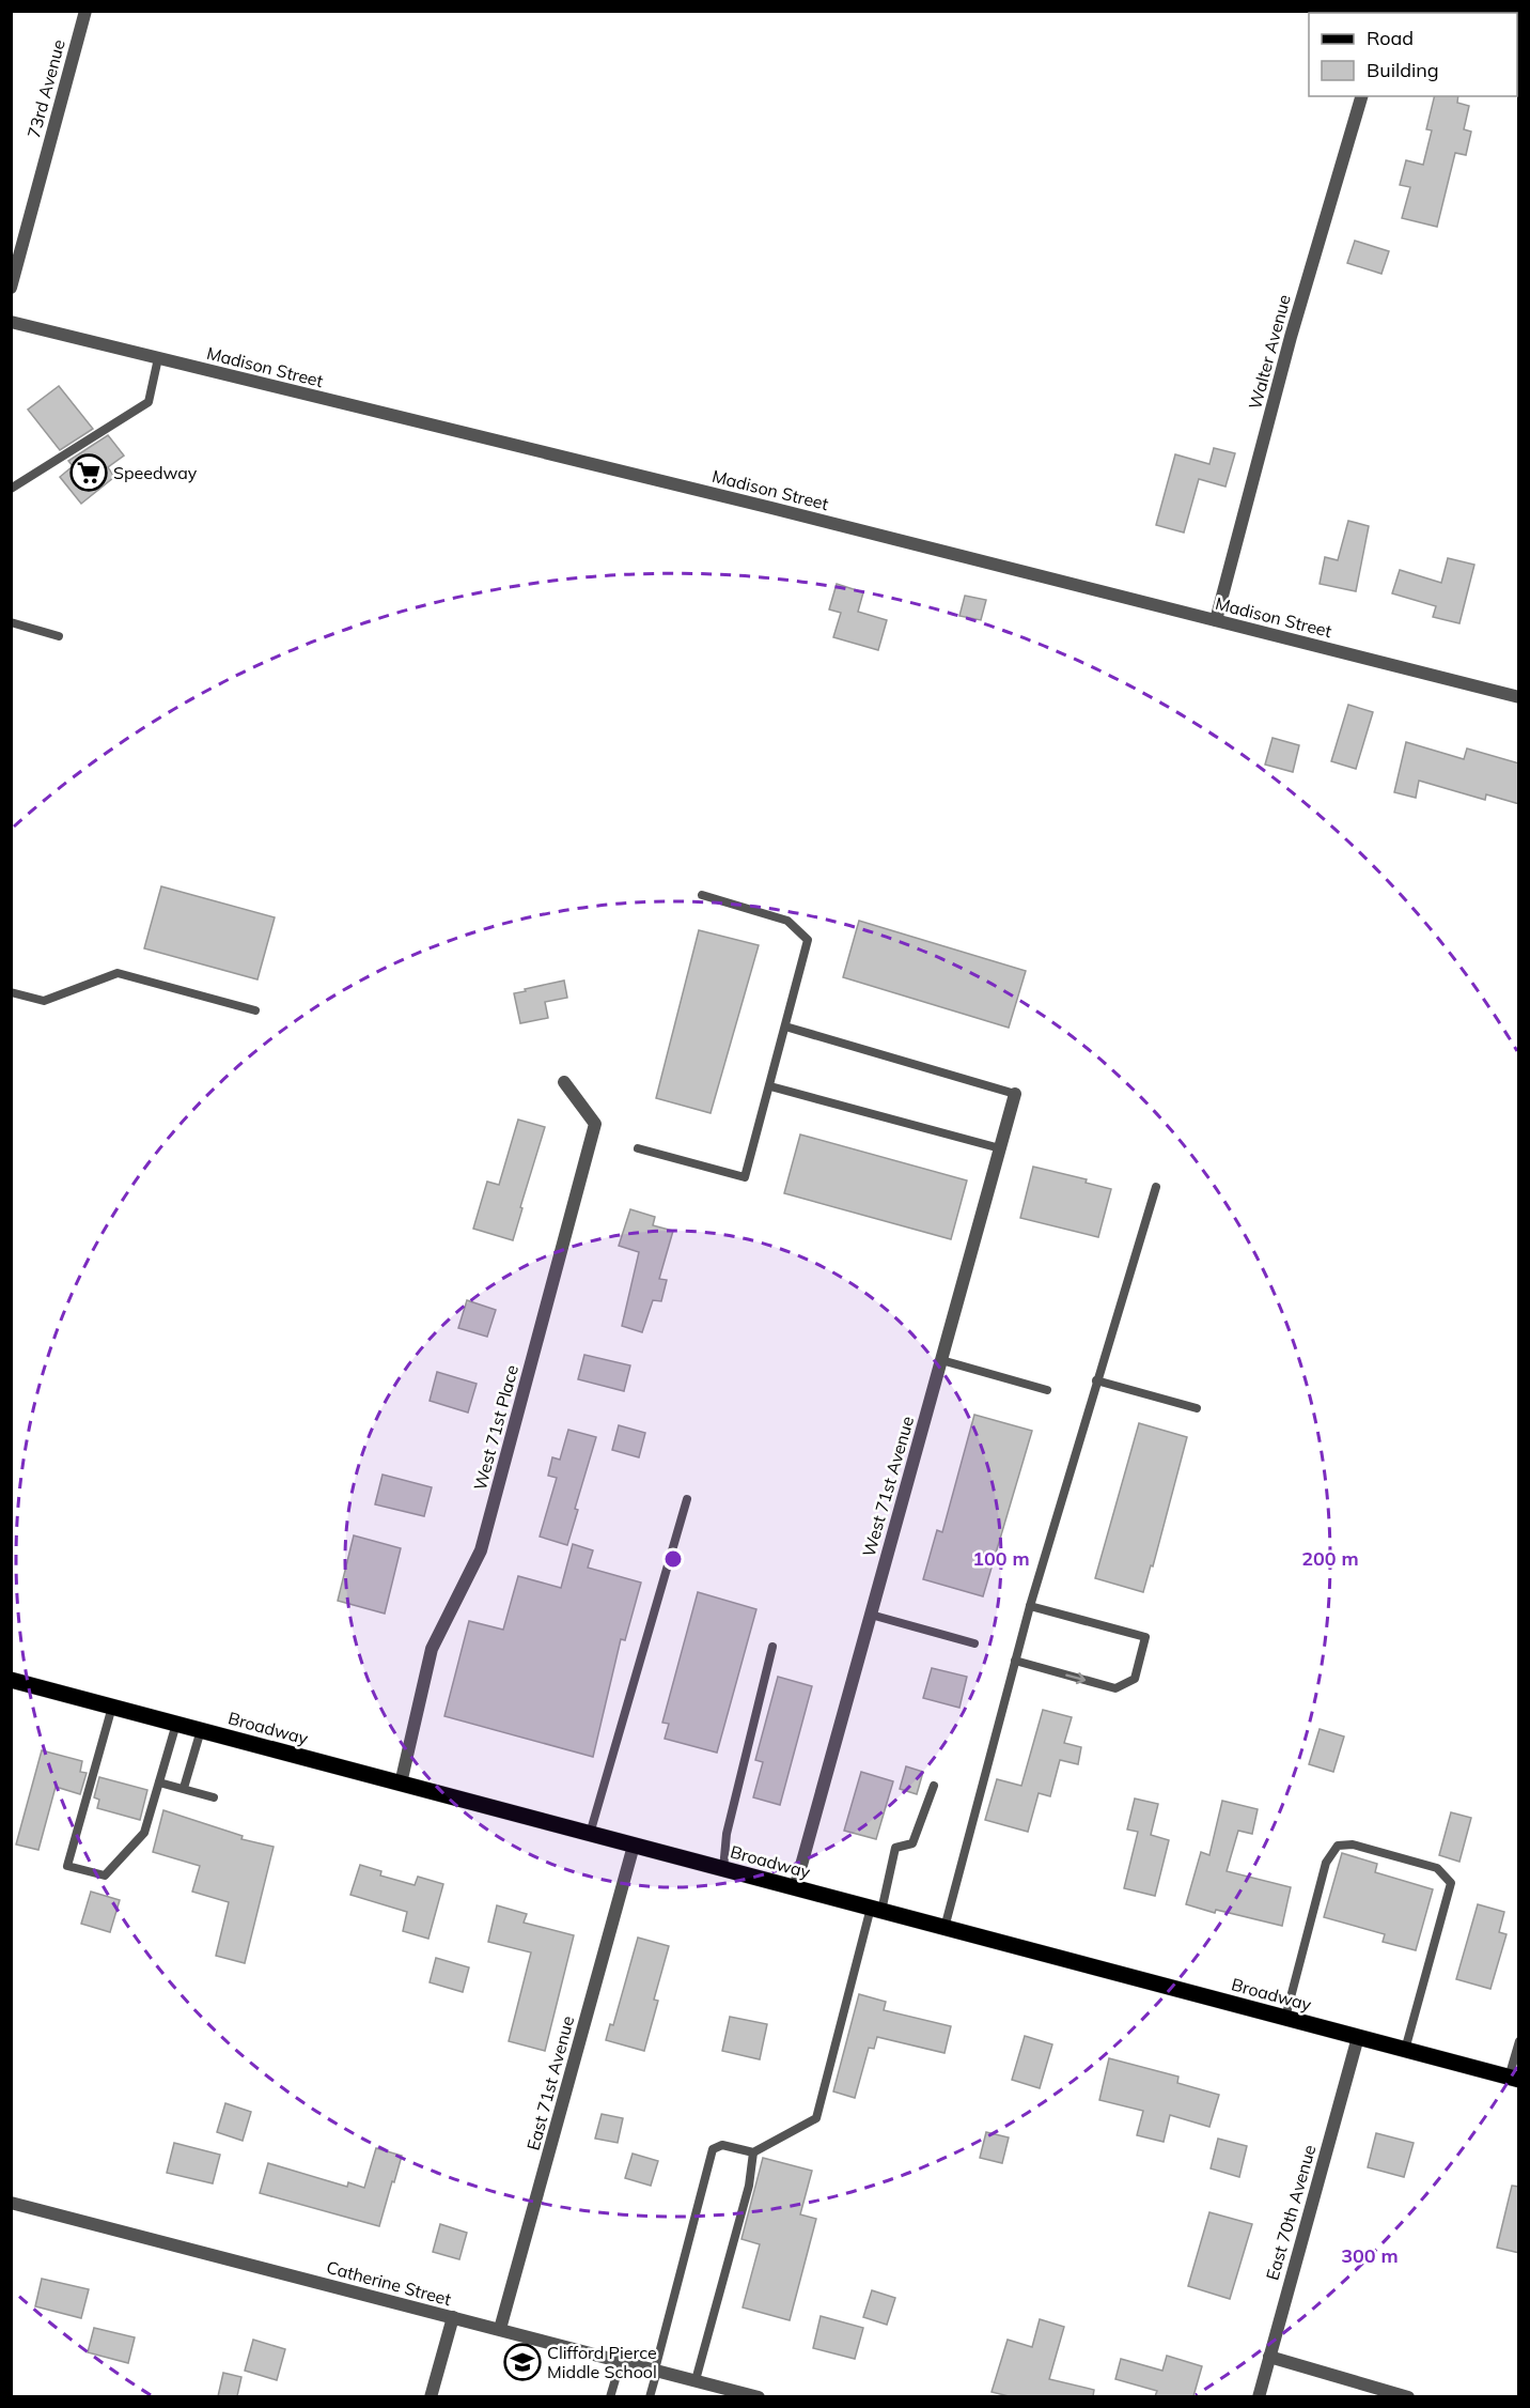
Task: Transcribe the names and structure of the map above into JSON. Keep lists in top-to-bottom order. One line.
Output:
{"streets":{"main road":["Broadway"],"street":["73rd Avenue","Walter Avenue","Madison Street","West 71st Place","West 71st Avenue","East 71st Avenue","East 70th Avenue","Catherine Street"]},"crossings":[["Walter Avenue","Madison Street"],["West 71st Place","Broadway"],["West 71st Avenue","Broadway"],["Broadway","East 71st Avenue"],["Broadway","East 70th Avenue"],["East 71st Avenue","Catherine Street"]],"places":{"supermarket":["Speedway"],"school or university":["Clifford Pierce Middle School"]},"legend":["Road","Building"],"rings":["100 m","200 m","300 m"]}
